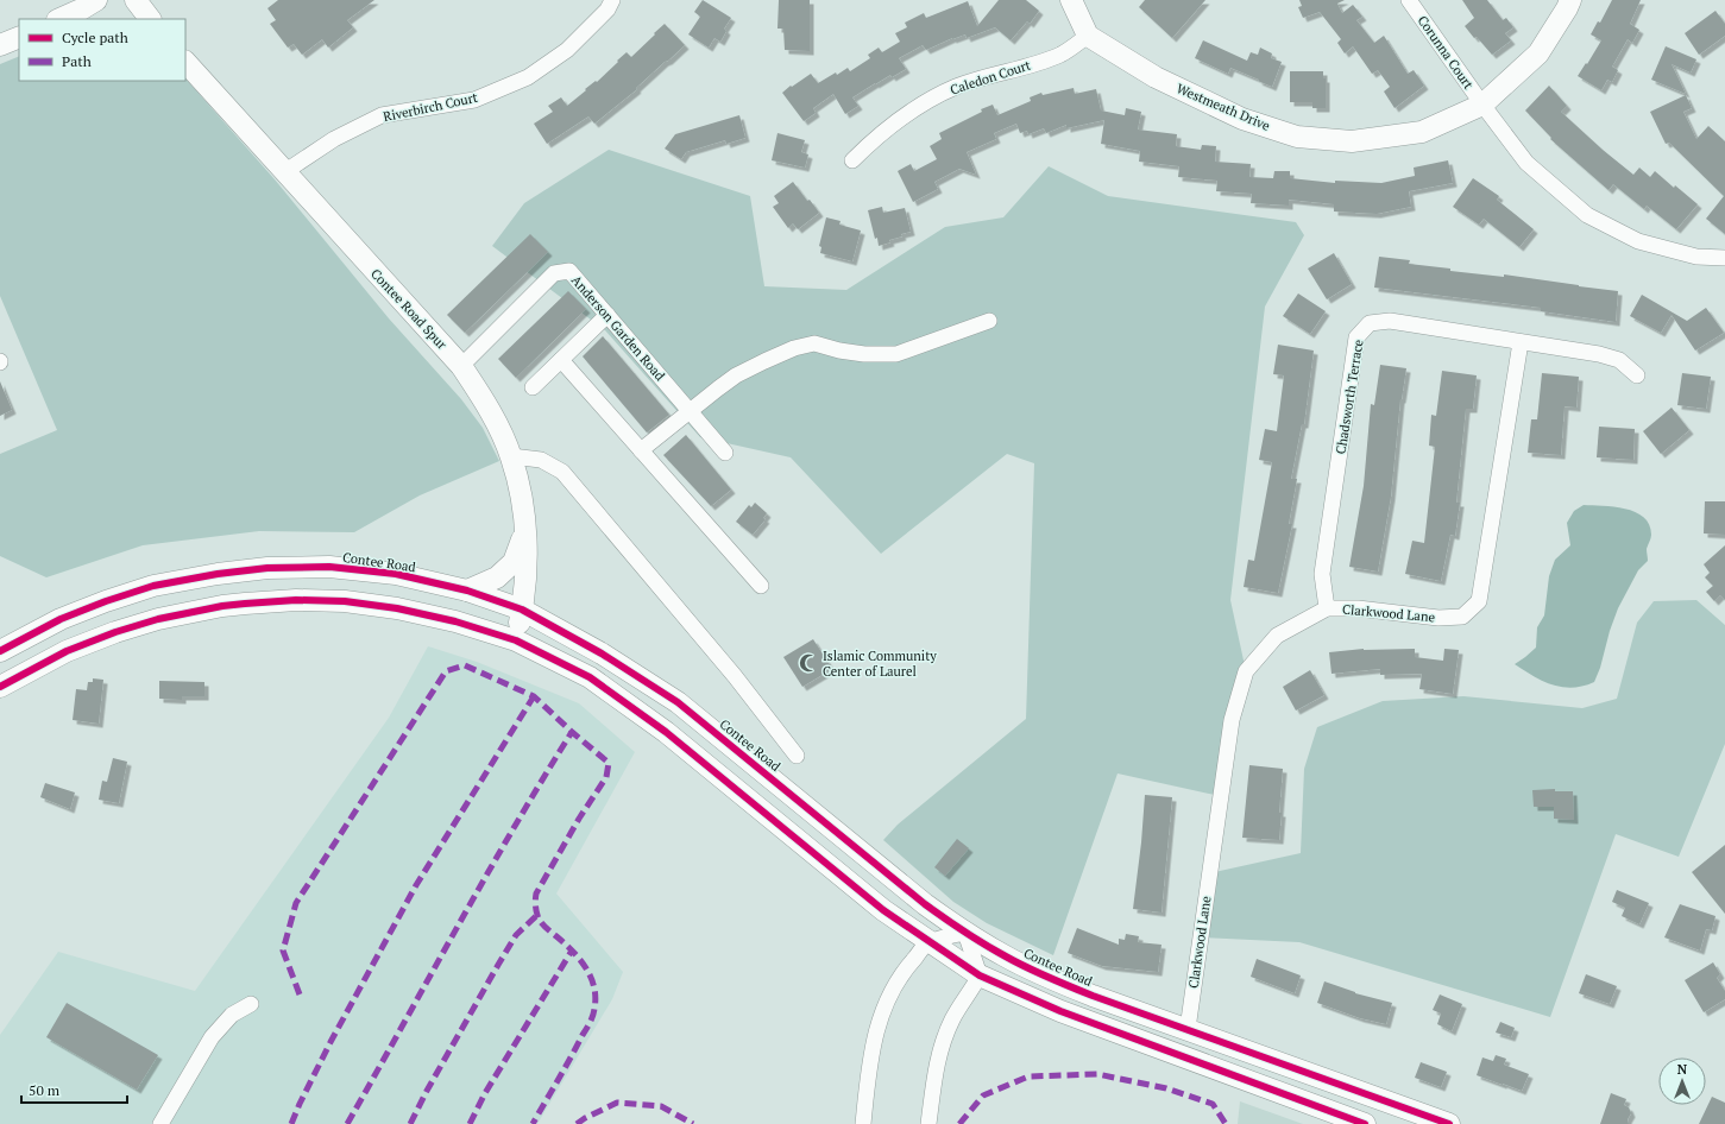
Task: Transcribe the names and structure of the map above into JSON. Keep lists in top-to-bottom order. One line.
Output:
{"streets":{"street":["Corunna Court","Caledon Court","Riverbirch Court","Westmeath Drive","Contee Road Spur","Anderson Garden Road","Chadsworth Terrace","Contee Road","Clarkwood Lane"]},"crossings":[["Corunna Court","Westmeath Drive"],["Caledon Court","Westmeath Drive"],["Riverbirch Court","Contee Road Spur"],["Contee Road Spur","Anderson Garden Road"],["Contee Road Spur","Contee Road"],["Chadsworth Terrace","Clarkwood Lane"],["Contee Road","Clarkwood Lane"]],"places":{"mosque":["Islamic Community Center of Laurel"]},"legend":["Cycle path","Path"],"scale_bar":"50 m","north":"top"}
